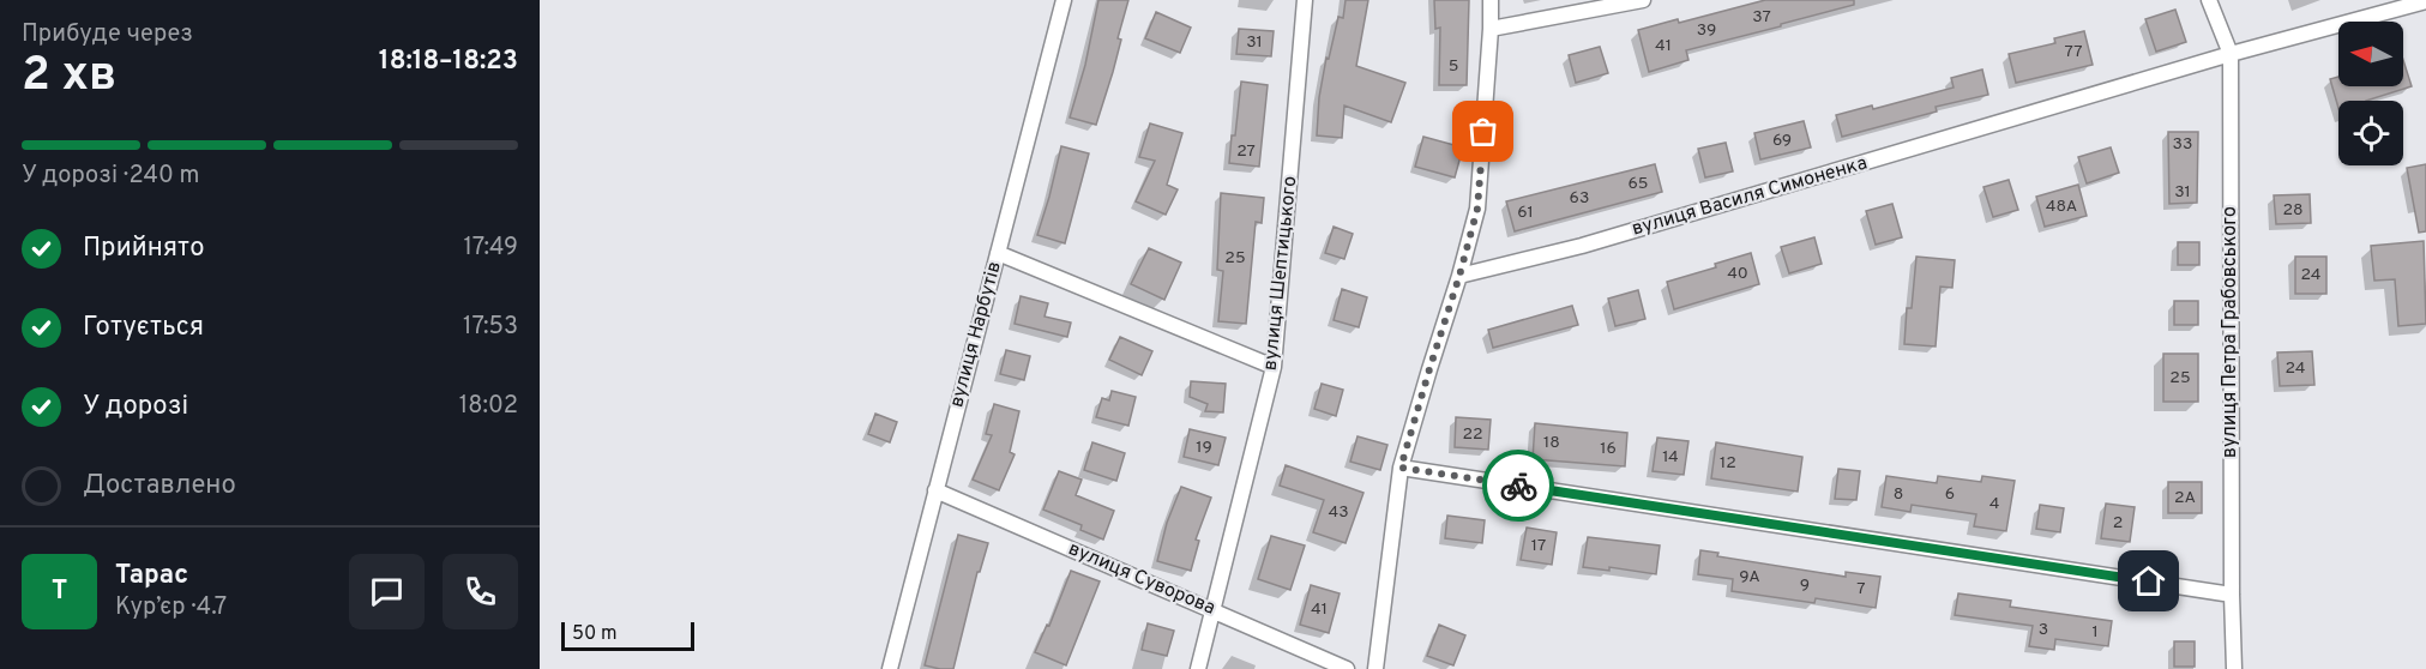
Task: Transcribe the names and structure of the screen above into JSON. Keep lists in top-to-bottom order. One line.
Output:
{"streets":{"street":["вулиця Василя Симоненка","вулиця Шептицького","вулиця Петра Грабовського","вулиця Нарбутів","вулиця Суворова"]},"crossings":[["вулиця Василя Симоненка","вулиця Петра Грабовського"],["вулиця Шептицького","вулиця Суворова"],["вулиця Нарбутів","вулиця Суворова"]],"house_numbers":["37","39","31","41","77","5","69","33","27","65","31","63","48А","28","61","25","40","24","24","25","22","18","19","16","14","12","8","6","2А","4","43","2","17","9А","9","7","41","3","1"],"scale_bar":"50 m","north":"left","page":{"heading":["2 хв","Прибуде через","18:18–18:23"],"panel":["Тарас","Кур’єр · 4.7"],"bar":"У дорозі · 240 m","list":[["Прийнято","17:49"],["Готується","17:53"],["У дорозі","18:02"],"Доставлено"],"round":"Т","scale":"50 m"}}
